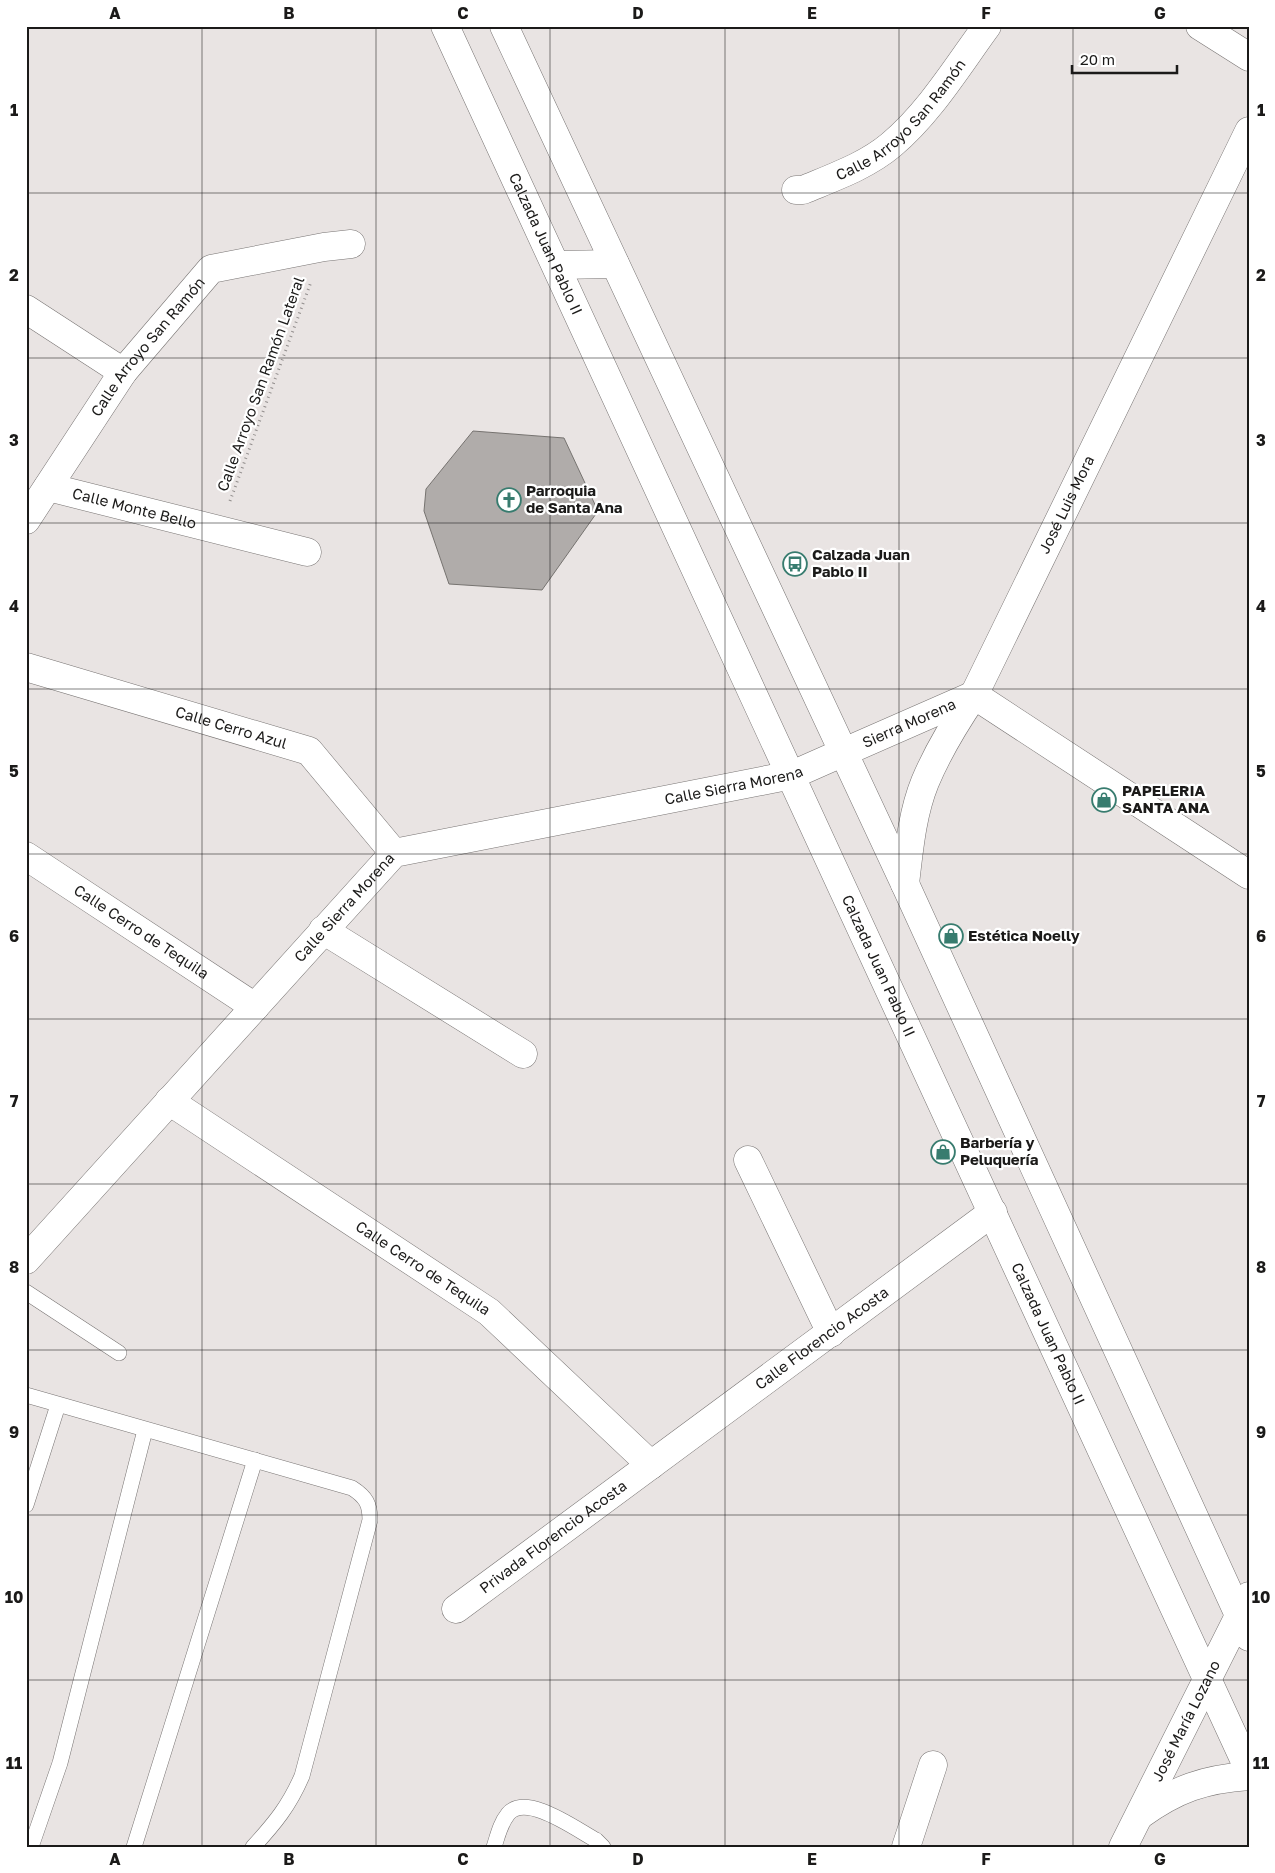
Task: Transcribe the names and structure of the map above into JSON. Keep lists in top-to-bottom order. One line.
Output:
{"streets":{"street":["Calle Arroyo San Ramón","Calzada Juan Pablo II","José Luis Mora","Calle Monte Bello","Sierra Morena","Calle Cerro Azul","Calle Sierra Morena","Calle Cerro de Tequila","Calle Florencio Acosta","Privada Florencio Acosta","José María Lozano"],"path":["Calle Arroyo San Ramón Lateral"]},"crossings":[["Calle Arroyo San Ramón","Calle Arroyo San Ramón Lateral"],["Calle Arroyo San Ramón","Calle Monte Bello"],["Calzada Juan Pablo II","Calle Sierra Morena"],["Calzada Juan Pablo II","Calle Florencio Acosta"],["Calzada Juan Pablo II","José María Lozano"],["Calle Arroyo San Ramón Lateral","Calle Monte Bello"],["José Luis Mora","Sierra Morena"],["Sierra Morena","Calle Sierra Morena"],["Calle Cerro Azul","Calle Sierra Morena"],["Calle Sierra Morena","Calle Cerro de Tequila"],["Calle Cerro de Tequila","Calle Florencio Acosta"],["Calle Cerro de Tequila","Privada Florencio Acosta"],["Calle Florencio Acosta","Privada Florencio Acosta"]],"places":{"church":["Parroquia de Santa Ana"],"bus stop":["Calzada Juan Pablo II"],"shop":["PAPELERIA SANTA ANA","Estética Noelly","Barbería y Peluquería"]},"scale_bar":"20 m","grid":{"columns":["A","B","C","D","E","F","G"],"rows":["1","2","3","4","5","6","7","8","9","10","11"]}}
